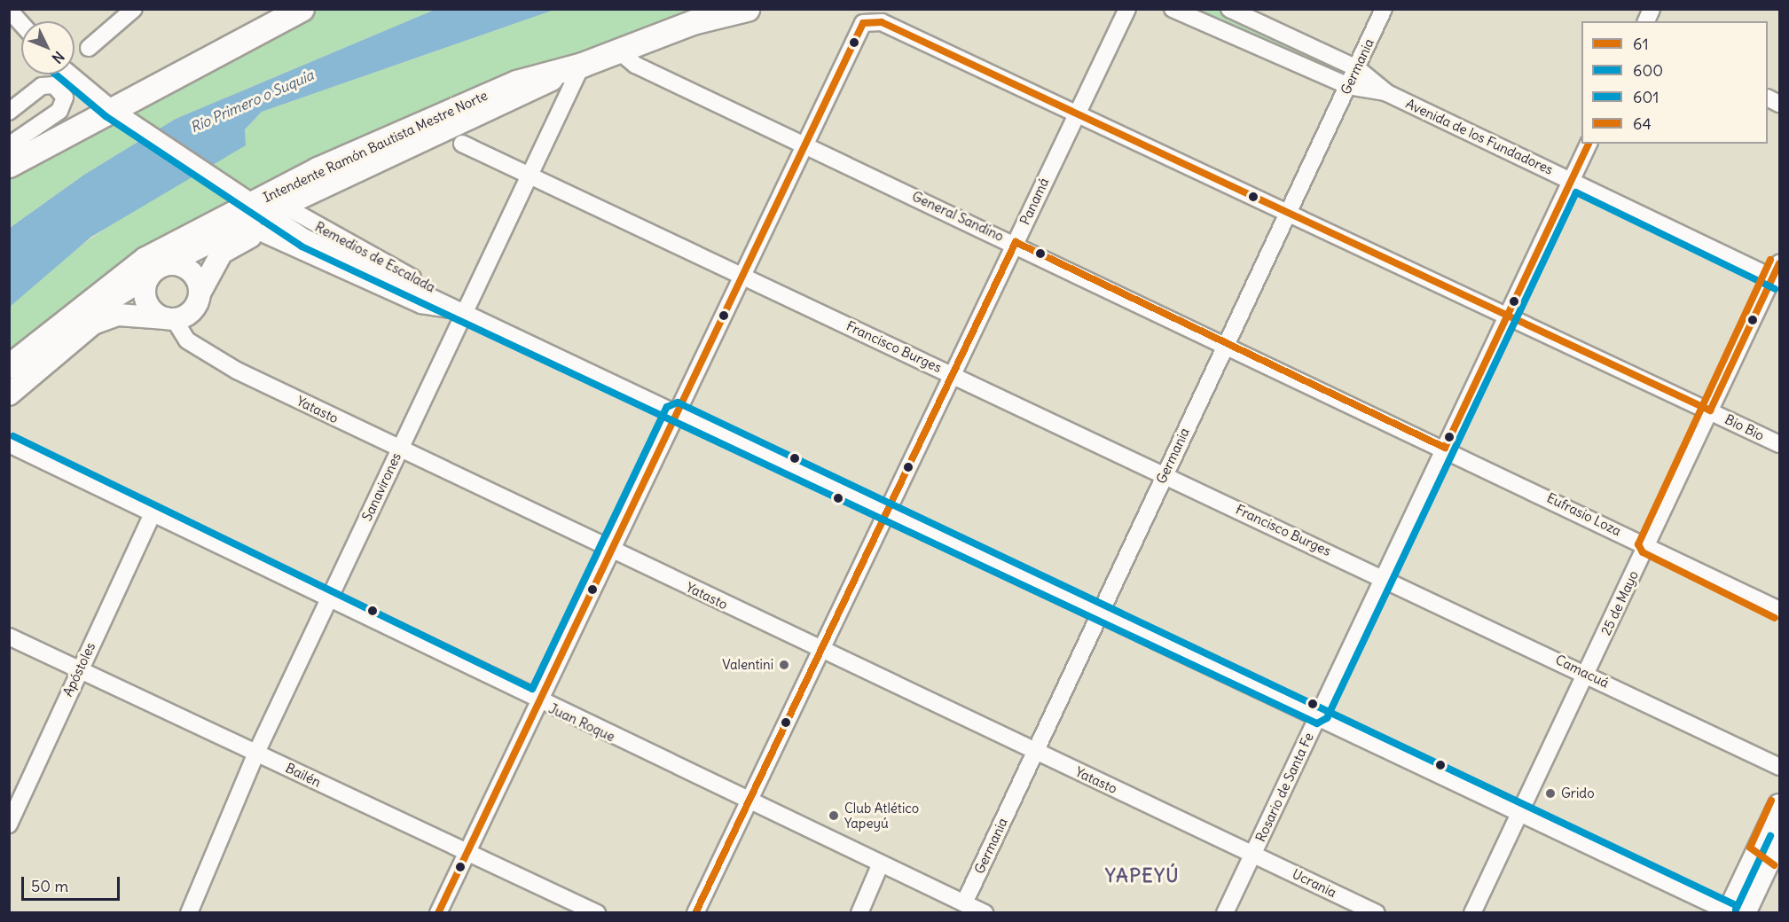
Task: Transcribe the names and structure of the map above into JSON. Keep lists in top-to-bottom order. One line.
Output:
{"streets":{"main road":["Intendente Ramón Bautista Mestre Norte"],"street":["Germania","Avenida de los Fundadores","Panamá","General Sandino","Remedios de Escalada","Francisco Burges","Yatasto","Bio Bio","Sanavirones","Eufrasio Loza","25 de Mayo","Apóstoles","Camacuá","Juan Roque","Bailén","Rosario de Santa Fe","Ucrania"]},"crossings":[["Germania","Avenida de los Fundadores"],["Germania","General Sandino"],["Germania","Remedios de Escalada"],["Germania","Francisco Burges"],["Germania","Yatasto"],["Germania","Bio Bio"],["Germania","Juan Roque"],["Avenida de los Fundadores","25 de Mayo"],["Avenida de los Fundadores","Rosario de Santa Fe"],["Intendente Ramón Bautista Mestre Norte","General Sandino"],["Intendente Ramón Bautista Mestre Norte","Remedios de Escalada"],["Intendente Ramón Bautista Mestre Norte","Sanavirones"],["Panamá","General Sandino"],["Panamá","Remedios de Escalada"],["Panamá","Francisco Burges"],["Panamá","Yatasto"],["Panamá","Bio Bio"],["Panamá","Juan Roque"],["General Sandino","Bio Bio"],["General Sandino","Eufrasio Loza"],["General Sandino","Rosario de Santa Fe"],["Remedios de Escalada","Sanavirones"],["Remedios de Escalada","25 de Mayo"],["Remedios de Escalada","Rosario de Santa Fe"],["Francisco Burges","Sanavirones"],["Francisco Burges","Camacuá"],["Francisco Burges","Rosario de Santa Fe"],["Yatasto","Sanavirones"],["Yatasto","Rosario de Santa Fe"],["Yatasto","Ucrania"],["Bio Bio","25 de Mayo"],["Bio Bio","Rosario de Santa Fe"],["Sanavirones","Juan Roque"],["Sanavirones","Bailén"],["Eufrasio Loza","25 de Mayo"],["Eufrasio Loza","Rosario de Santa Fe"],["25 de Mayo","Camacuá"],["Apóstoles","Juan Roque"],["Apóstoles","Bailén"],["Camacuá","Rosario de Santa Fe"],["Rosario de Santa Fe","Ucrania"]],"districts":["YAPEYÚ"],"water":["Río Primero o Suquía"],"places":["Valentini","Grido","Club Atlético Yapeyú"],"lines":["transit line 61","transit line 600","transit line 64","transit line 601"],"legend":["61","600","601","64"],"scale_bar":"50 m","north":"bottom right"}
